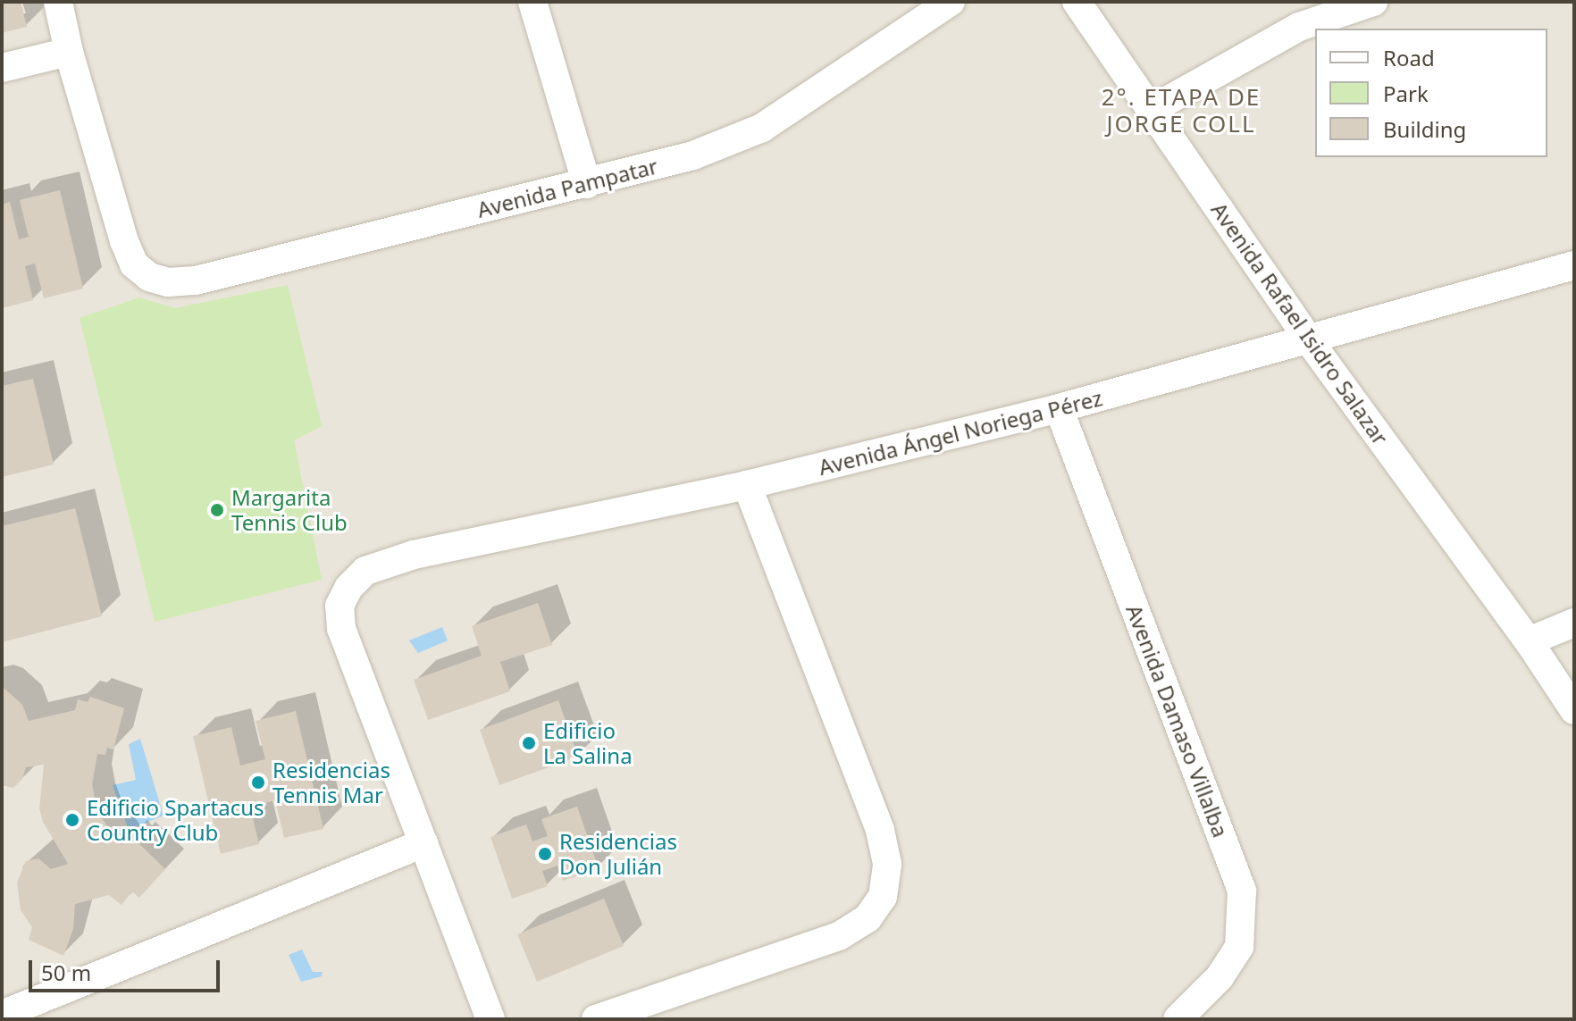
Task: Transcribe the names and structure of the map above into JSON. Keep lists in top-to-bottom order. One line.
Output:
{"streets":{"street":["Avenida Pampatar","Avenida Rafael Isidro Salazar","Avenida Ángel Noriega Pérez","Avenida Damaso Villalba"]},"crossings":[["Avenida Rafael Isidro Salazar","Avenida Ángel Noriega Pérez"],["Avenida Ángel Noriega Pérez","Avenida Damaso Villalba"]],"districts":["2°. ETAPA DE JORGE COLL"],"places":["Margarita Tennis Club","Edificio La Salina","Residencias Tennis Mar","Edificio Spartacus Country Club","Residencias Don Julián"],"legend":["Road","Park","Building"],"scale_bar":"50 m"}
